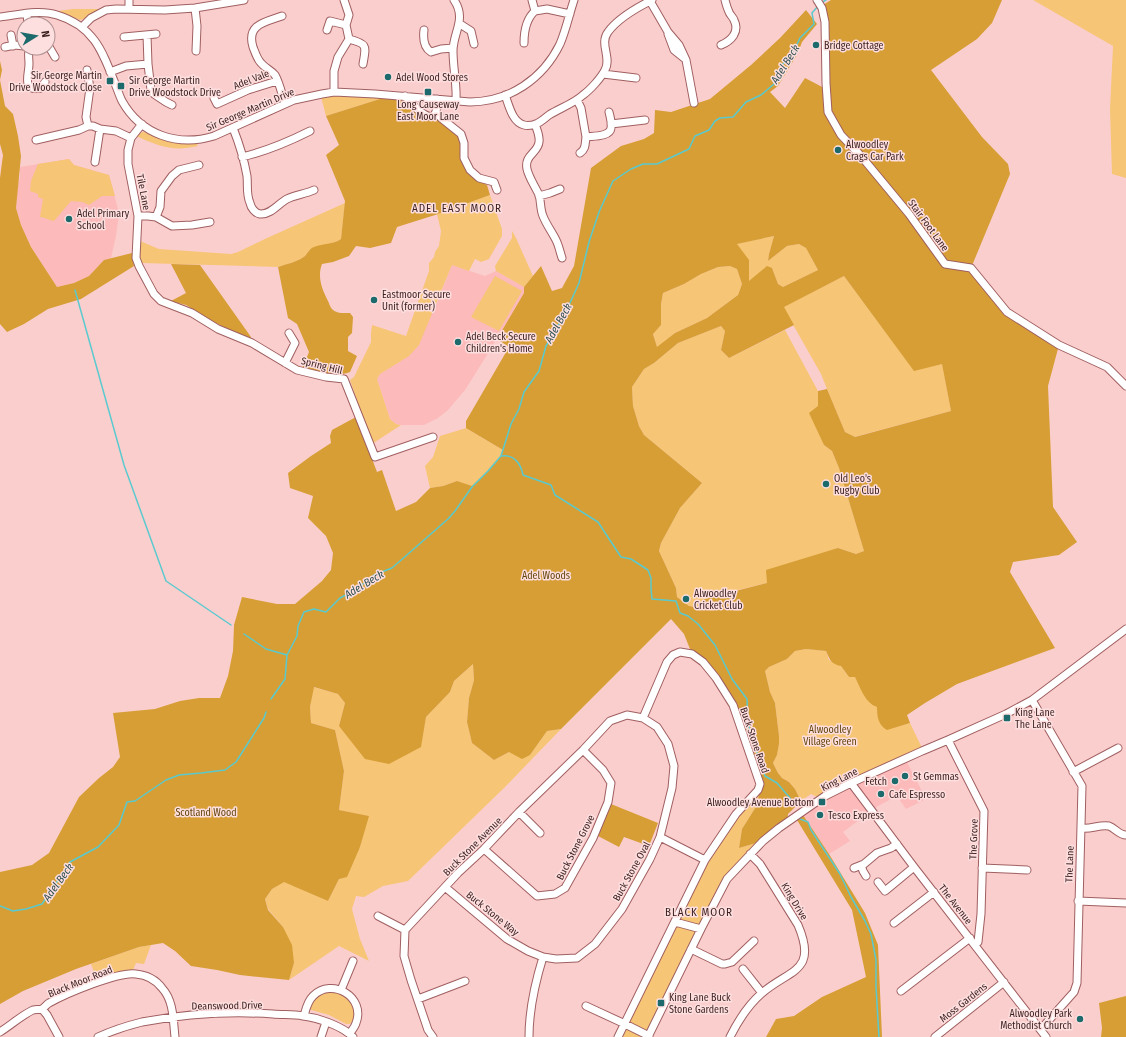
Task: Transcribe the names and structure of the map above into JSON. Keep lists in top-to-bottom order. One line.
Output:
{"streets":{"street":["Adel Vale","Sir George Martin Drive","Tile Lane","Stair Foot Lane","Spring Hill","Buck Stone Road","King Lane","The Grove","Buck Stone Avenue","Buck Stone Grove","The Lane","Buck Stone Oval","King Drive","The Avenue","Buck Stone Way","Black Moor Road","Moss Gardens","Deanswood Drive"]},"crossings":[["Sir George Martin Drive","Tile Lane"],["Tile Lane","Spring Hill"],["Buck Stone Road","Buck Stone Avenue"],["Buck Stone Road","Buck Stone Oval"],["King Lane","The Grove"],["King Lane","The Lane"],["King Lane","King Drive"],["King Lane","The Avenue"],["The Grove","The Avenue"],["Buck Stone Avenue","Buck Stone Grove"],["Buck Stone Avenue","Buck Stone Oval"],["Buck Stone Avenue","Buck Stone Way"],["The Lane","The Avenue"],["Buck Stone Oval","Buck Stone Way"],["The Avenue","Moss Gardens"],["Black Moor Road","Deanswood Drive"]],"districts":["ADEL EAST MOOR","BLACK MOOR"],"water":["Adel Beck"],"parks":["Adel Woods","Alwoodley Village Green","Scotland Wood"],"places":{"other":["Bridge Cottage","Adel Wood Stores","Alwoodley Crags Car Park","Adel Primary School","Eastmoor Secure Unit (former)","Adel Beck Secure Children's Home","Old Leo's Rugby Club","Alwoodley Cricket Club","St Gemmas","Fetch","Cafe Espresso","Tesco Express","Alwoodley Park Methodist Church"],"transit":["Sir George Martin Drive Woodstock Close","Sir George Martin Drive Woodstock Drive","Long Causeway East Moor Lane","King Lane The Lane","Alwoodley Avenue Bottom","King Lane Buck Stone Gardens"]},"north":"right"}
